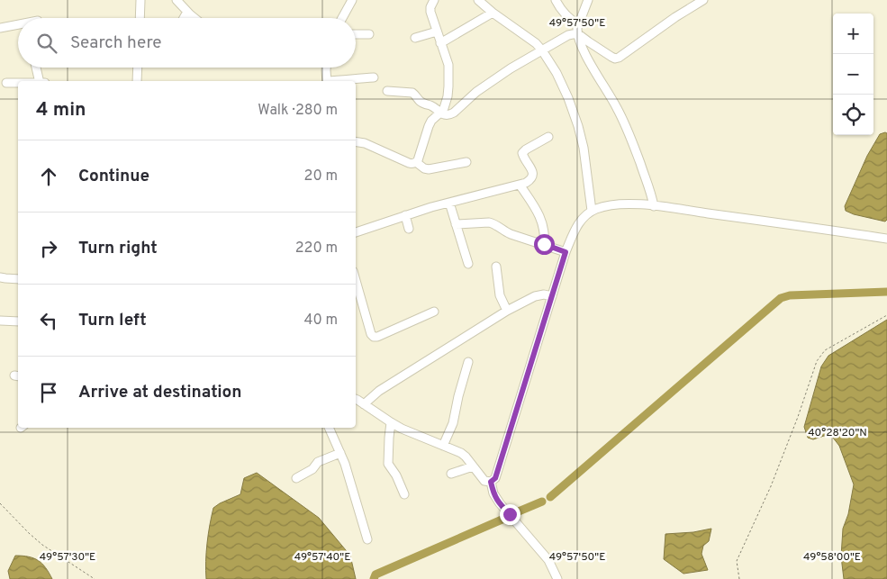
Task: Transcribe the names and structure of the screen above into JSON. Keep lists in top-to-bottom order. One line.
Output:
{"page":{"map_buttons":["+","−"],"search":"Search here","heading":["4 min","Walk · 280 m"],"list":[["Continue","20 m"],["Turn right","220 m"],["Turn left","40 m"],"Arrive at destination"]},"coordinates":["49°57'50\"E","40°28'20\"N","49°57'30\"E","49°57'40\"E","49°58'00\"E"]}
